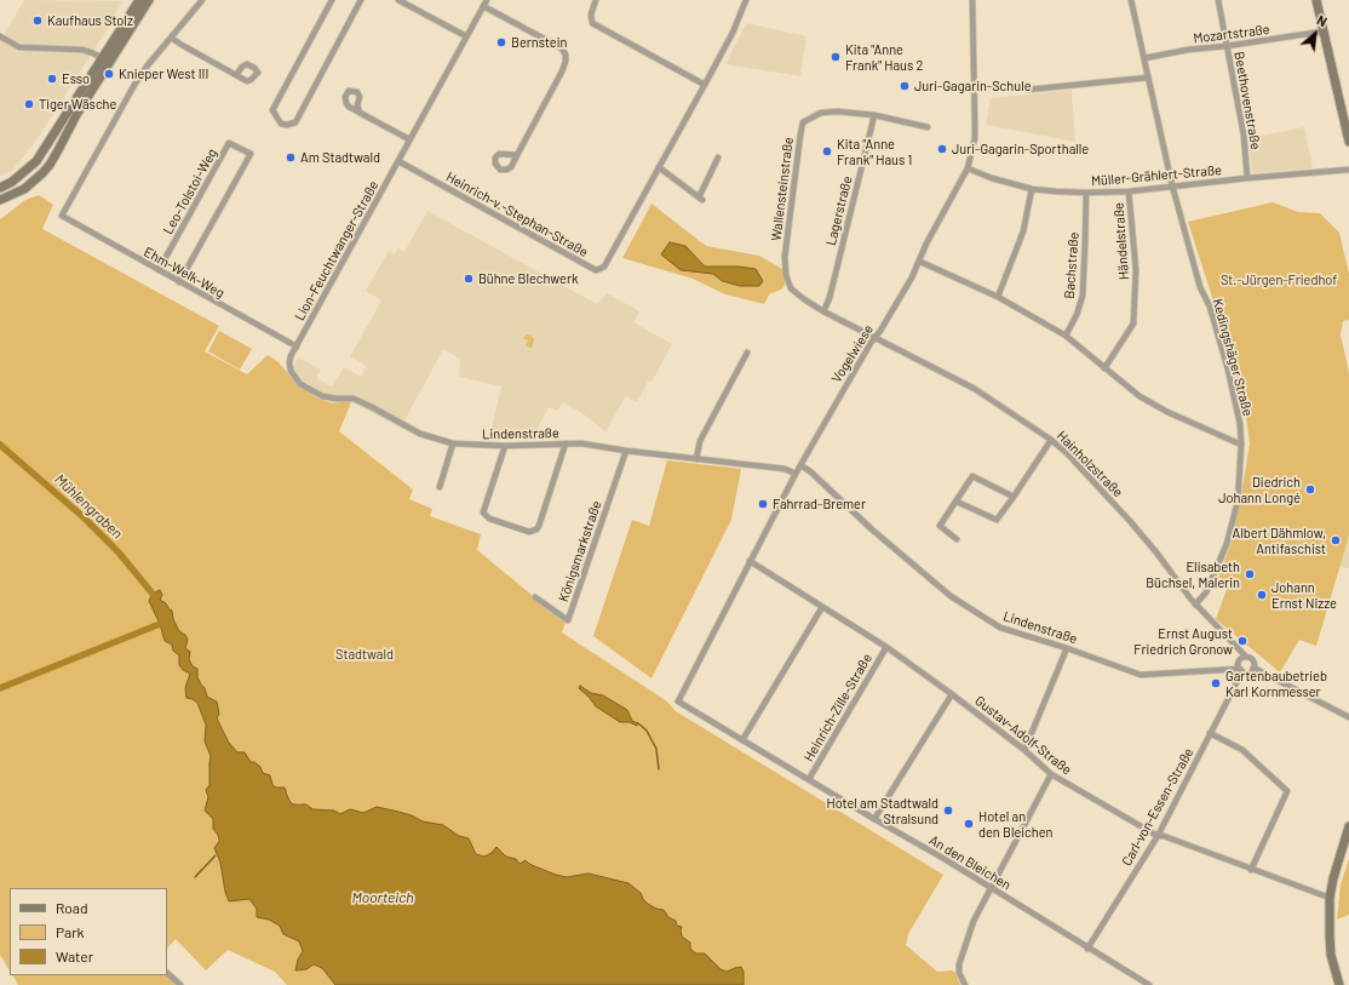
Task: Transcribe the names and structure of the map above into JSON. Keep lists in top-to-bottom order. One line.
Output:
{"streets":{"street":["Mozartstraße","Beethovenstraße","Müller-Grählert-Straße","Wallensteinstraße","Leo-Tolstoi-Weg","Lagerstraße","Heinrich-v.-Stephan-Straße","Händelstraße","Lion-Feuchtwanger-Straße","Bachstraße","Ehm-Welk-Weg","Vogelwiese","Kedingshäger Straße","Lindenstraße","Hainholzstraße","Königsmarkstraße","Heinrich-Zille-Straße","Gustav-Adolf-Straße","Carl-von-Essen-Straße","An den Bleichen"]},"crossings":[["Mozartstraße","Beethovenstraße"],["Mozartstraße","Kedingshäger Straße"],["Beethovenstraße","Müller-Grählert-Straße"],["Müller-Grählert-Straße","Händelstraße"],["Müller-Grählert-Straße","Bachstraße"],["Müller-Grählert-Straße","Vogelwiese"],["Müller-Grählert-Straße","Kedingshäger Straße"],["Wallensteinstraße","Lagerstraße"],["Wallensteinstraße","Hainholzstraße"],["Leo-Tolstoi-Weg","Ehm-Welk-Weg"],["Lagerstraße","Hainholzstraße"],["Heinrich-v.-Stephan-Straße","Lion-Feuchtwanger-Straße"],["Lion-Feuchtwanger-Straße","Ehm-Welk-Weg"],["Lion-Feuchtwanger-Straße","Lindenstraße"],["Ehm-Welk-Weg","Lindenstraße"],["Vogelwiese","Lindenstraße"],["Vogelwiese","Hainholzstraße"],["Vogelwiese","Gustav-Adolf-Straße"],["Vogelwiese","An den Bleichen"],["Kedingshäger Straße","Hainholzstraße"],["Lindenstraße","Hainholzstraße"],["Lindenstraße","Königsmarkstraße"],["Lindenstraße","Carl-von-Essen-Straße"],["Hainholzstraße","Carl-von-Essen-Straße"],["Heinrich-Zille-Straße","Gustav-Adolf-Straße"],["Heinrich-Zille-Straße","An den Bleichen"],["Gustav-Adolf-Straße","Carl-von-Essen-Straße"],["Carl-von-Essen-Straße","An den Bleichen"]],"water":["Mühlengraben","Moorteich"],"parks":["St.-Jürgen-Friedhof","Stadtwald"],"places":["Kaufhaus Stolz","Bernstein","Kita \"Anne Frank\" Haus 2","Knieper West III","Esso","Juri-Gagarin-Schule","Tiger Wäsche","Juri-Gagarin-Sporthalle","Kita \"Anne Frank\" Haus 1","Am Stadtwald","Bühne Blechwerk","Diedrich Johann Longé","Fahrrad-Bremer","Albert Dähmlow, Antifaschist","Elisabeth Büchsel, Malerin","Johann Ernst Nizze","Ernst August Friedrich Gronow","Gartenbaubetrieb Karl Kornmesser","Hotel am Stadtwald Stralsund","Hotel an den Bleichen"],"legend":["Road","Park","Water"],"north":"top right"}
